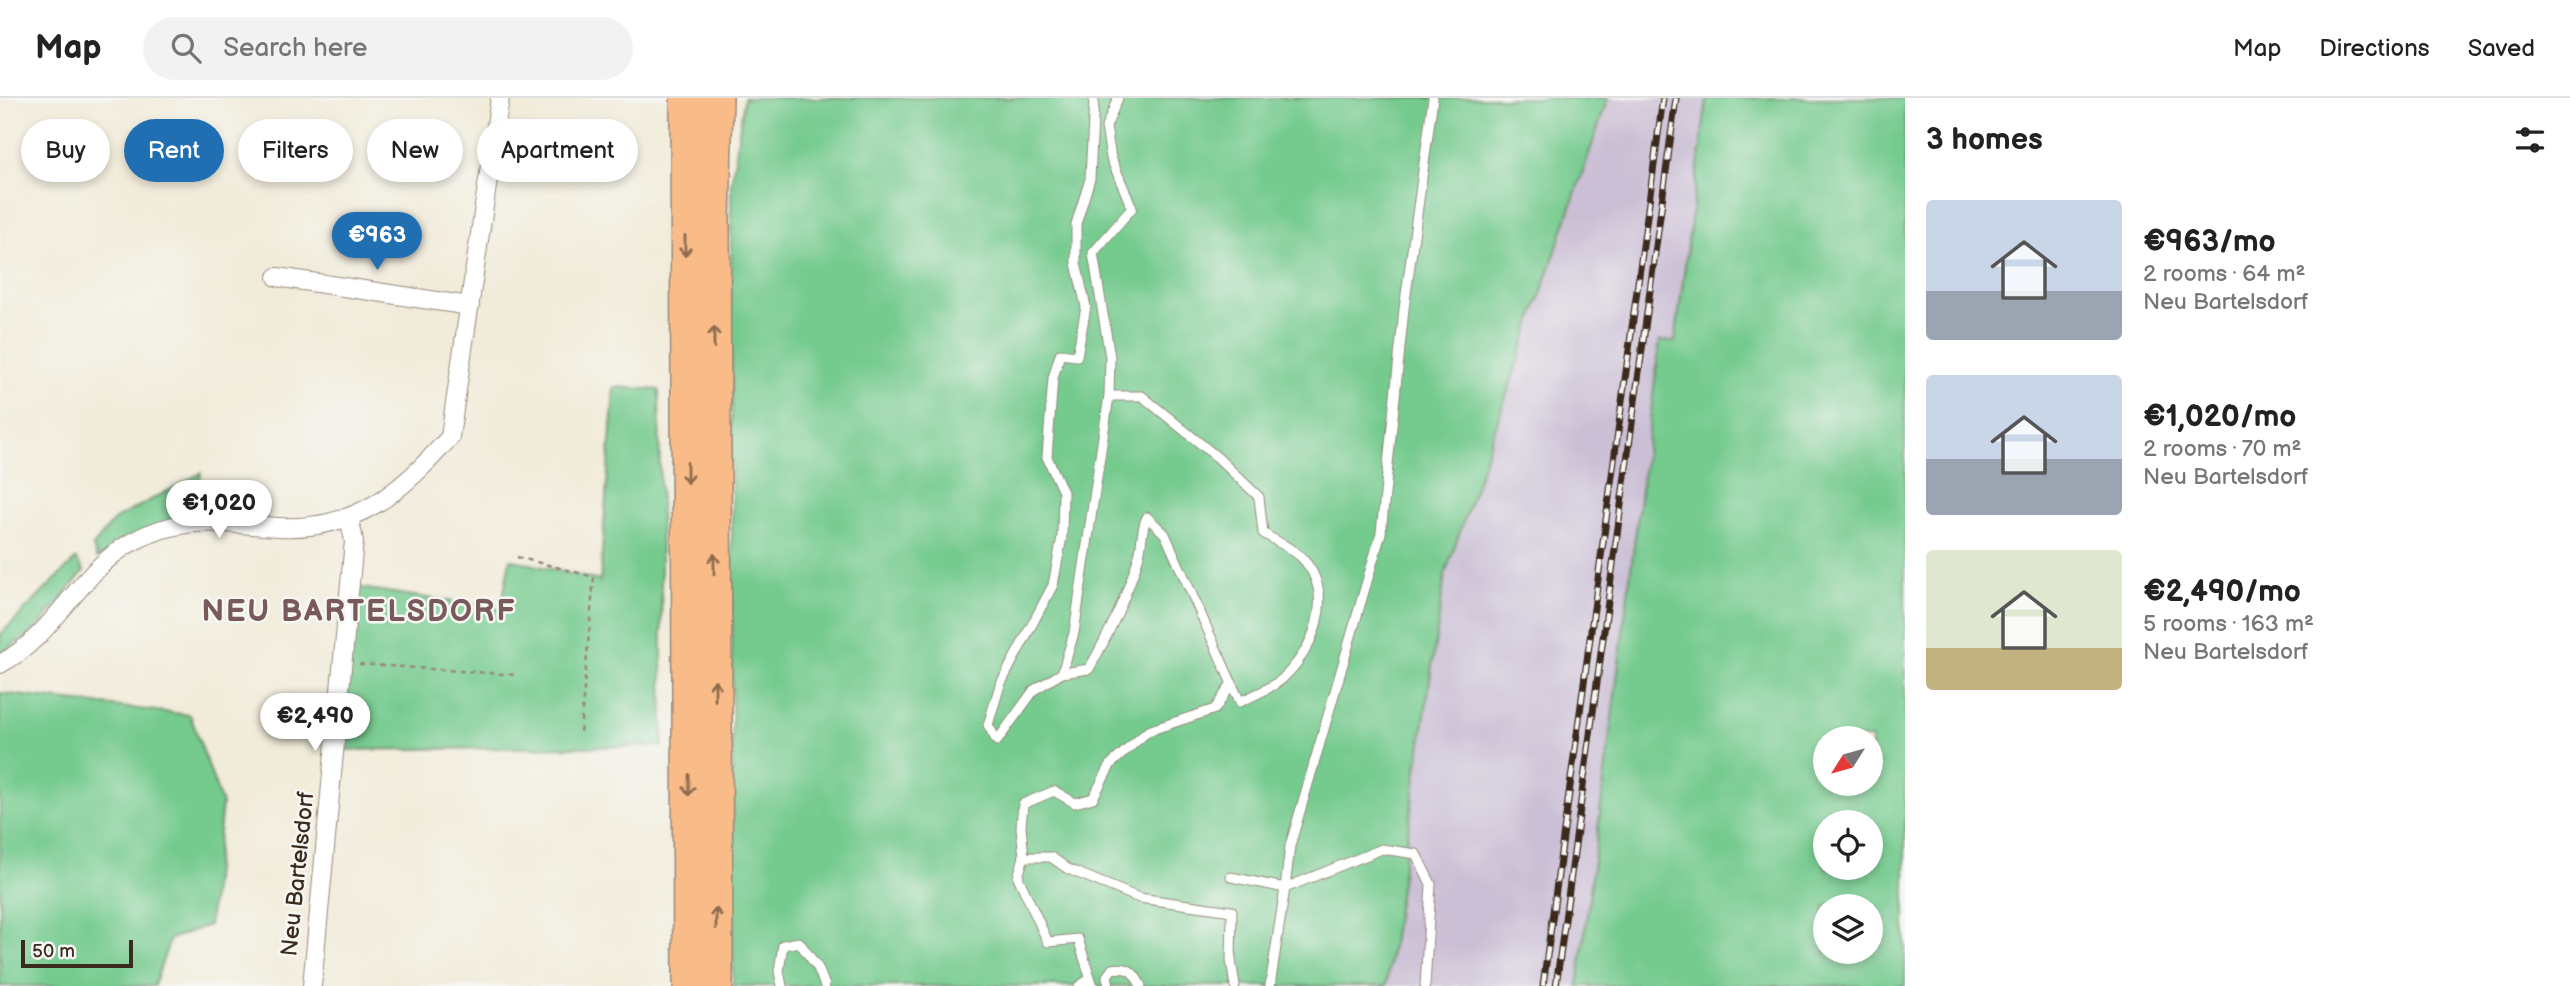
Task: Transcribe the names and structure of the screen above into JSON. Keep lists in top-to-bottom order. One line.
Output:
{"streets":{"street":["Neu Bartelsdorf"]},"districts":["NEU BARTELSDORF"],"scale_bar":"50 m","north":"bottom left","page":{"header":"Map","search":"Search here","nav":["Map","Directions","Saved"],"heading":"3 homes","chip":["Buy","Rent","Filters","New","Apartment"],"list":[{"name":"€963/mo","note":"2 rooms · 64 m² · Neu Bartelsdorf"},{"name":"€1,020/mo","note":"2 rooms · 70 m² · Neu Bartelsdorf"},{"name":"€2,490/mo","note":"5 rooms · 163 m² · Neu Bartelsdorf"}],"price":["€963","€1,020","€2,490"],"scale":"50 m"}}
